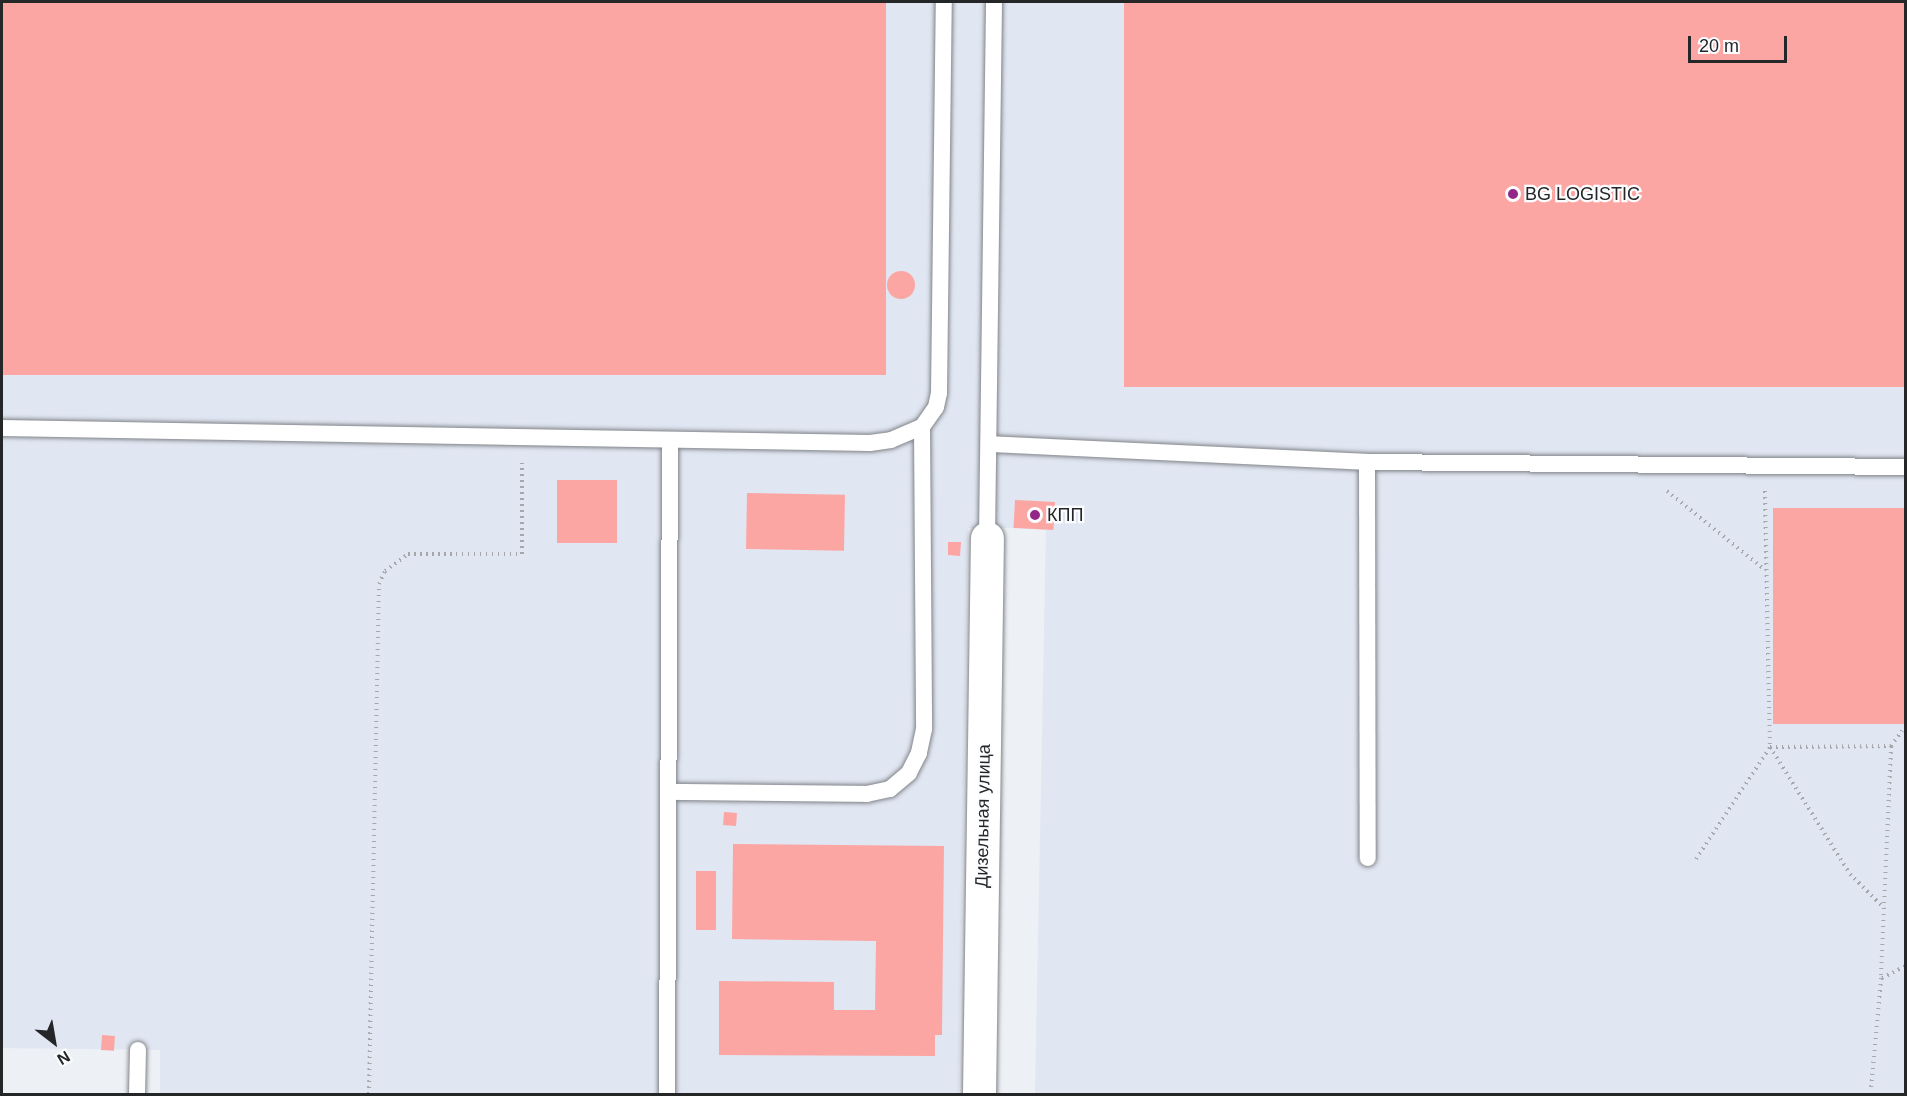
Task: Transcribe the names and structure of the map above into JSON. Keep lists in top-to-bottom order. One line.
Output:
{"streets":{"street":["Дизельная улица"]},"places":["BG LOGISTIC","КПП"],"scale_bar":"20 m","north":"bottom right"}
